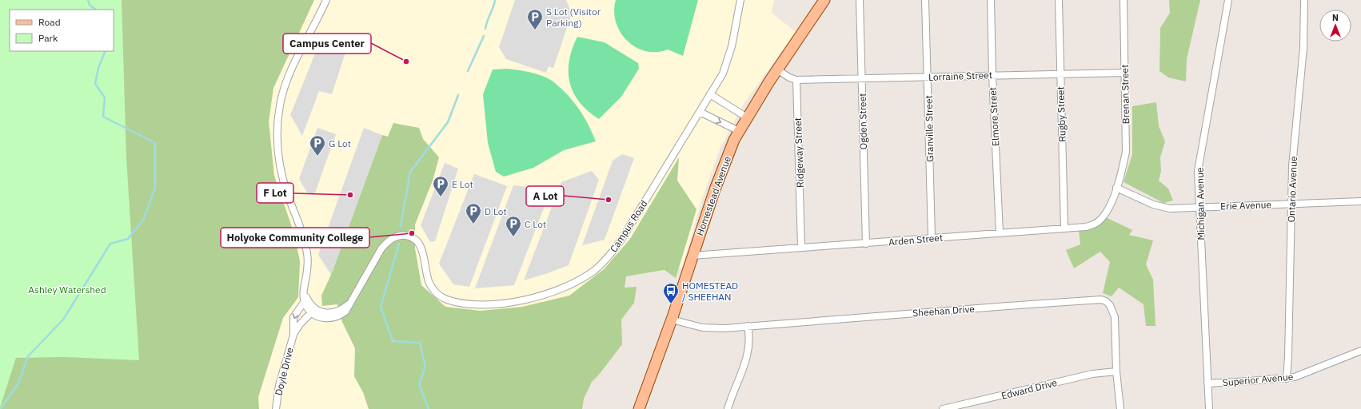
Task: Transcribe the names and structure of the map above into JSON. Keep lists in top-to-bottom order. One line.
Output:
{"streets":{"main road":["Homestead Avenue"],"street":["Lorraine Street","Brenan Street","Rugby Street","Elmore Street","Ogden Street","Granville Street","Ridgeway Street","Ontario Avenue","Michigan Avenue","Erie Avenue","Campus Road","Arden Street","Sheehan Drive","Doyle Drive","Superior Avenue","Edward Drive"]},"crossings":[["Lorraine Street","Brenan Street"],["Lorraine Street","Rugby Street"],["Lorraine Street","Elmore Street"],["Lorraine Street","Ogden Street"],["Lorraine Street","Granville Street"],["Lorraine Street","Ridgeway Street"],["Brenan Street","Erie Avenue"],["Brenan Street","Arden Street"],["Rugby Street","Arden Street"],["Elmore Street","Arden Street"],["Ogden Street","Arden Street"],["Granville Street","Arden Street"],["Ridgeway Street","Arden Street"],["Ontario Avenue","Erie Avenue"],["Ontario Avenue","Superior Avenue"],["Homestead Avenue","Arden Street"],["Homestead Avenue","Sheehan Drive"],["Michigan Avenue","Erie Avenue"],["Michigan Avenue","Superior Avenue"],["Erie Avenue","Arden Street"],["Campus Road","Doyle Drive"],["Sheehan Drive","Edward Drive"]],"parks":["Ashley Watershed"],"places":{"parking":["S Lot (Visitor Parking)","G Lot","E Lot","D Lot","C Lot"],"other":["Campus Center","F Lot","A Lot","Holyoke Community College"],"bus stop":["HOMESTEAD / SHEEHAN"]},"legend":["Road","Park"],"north":"top"}
